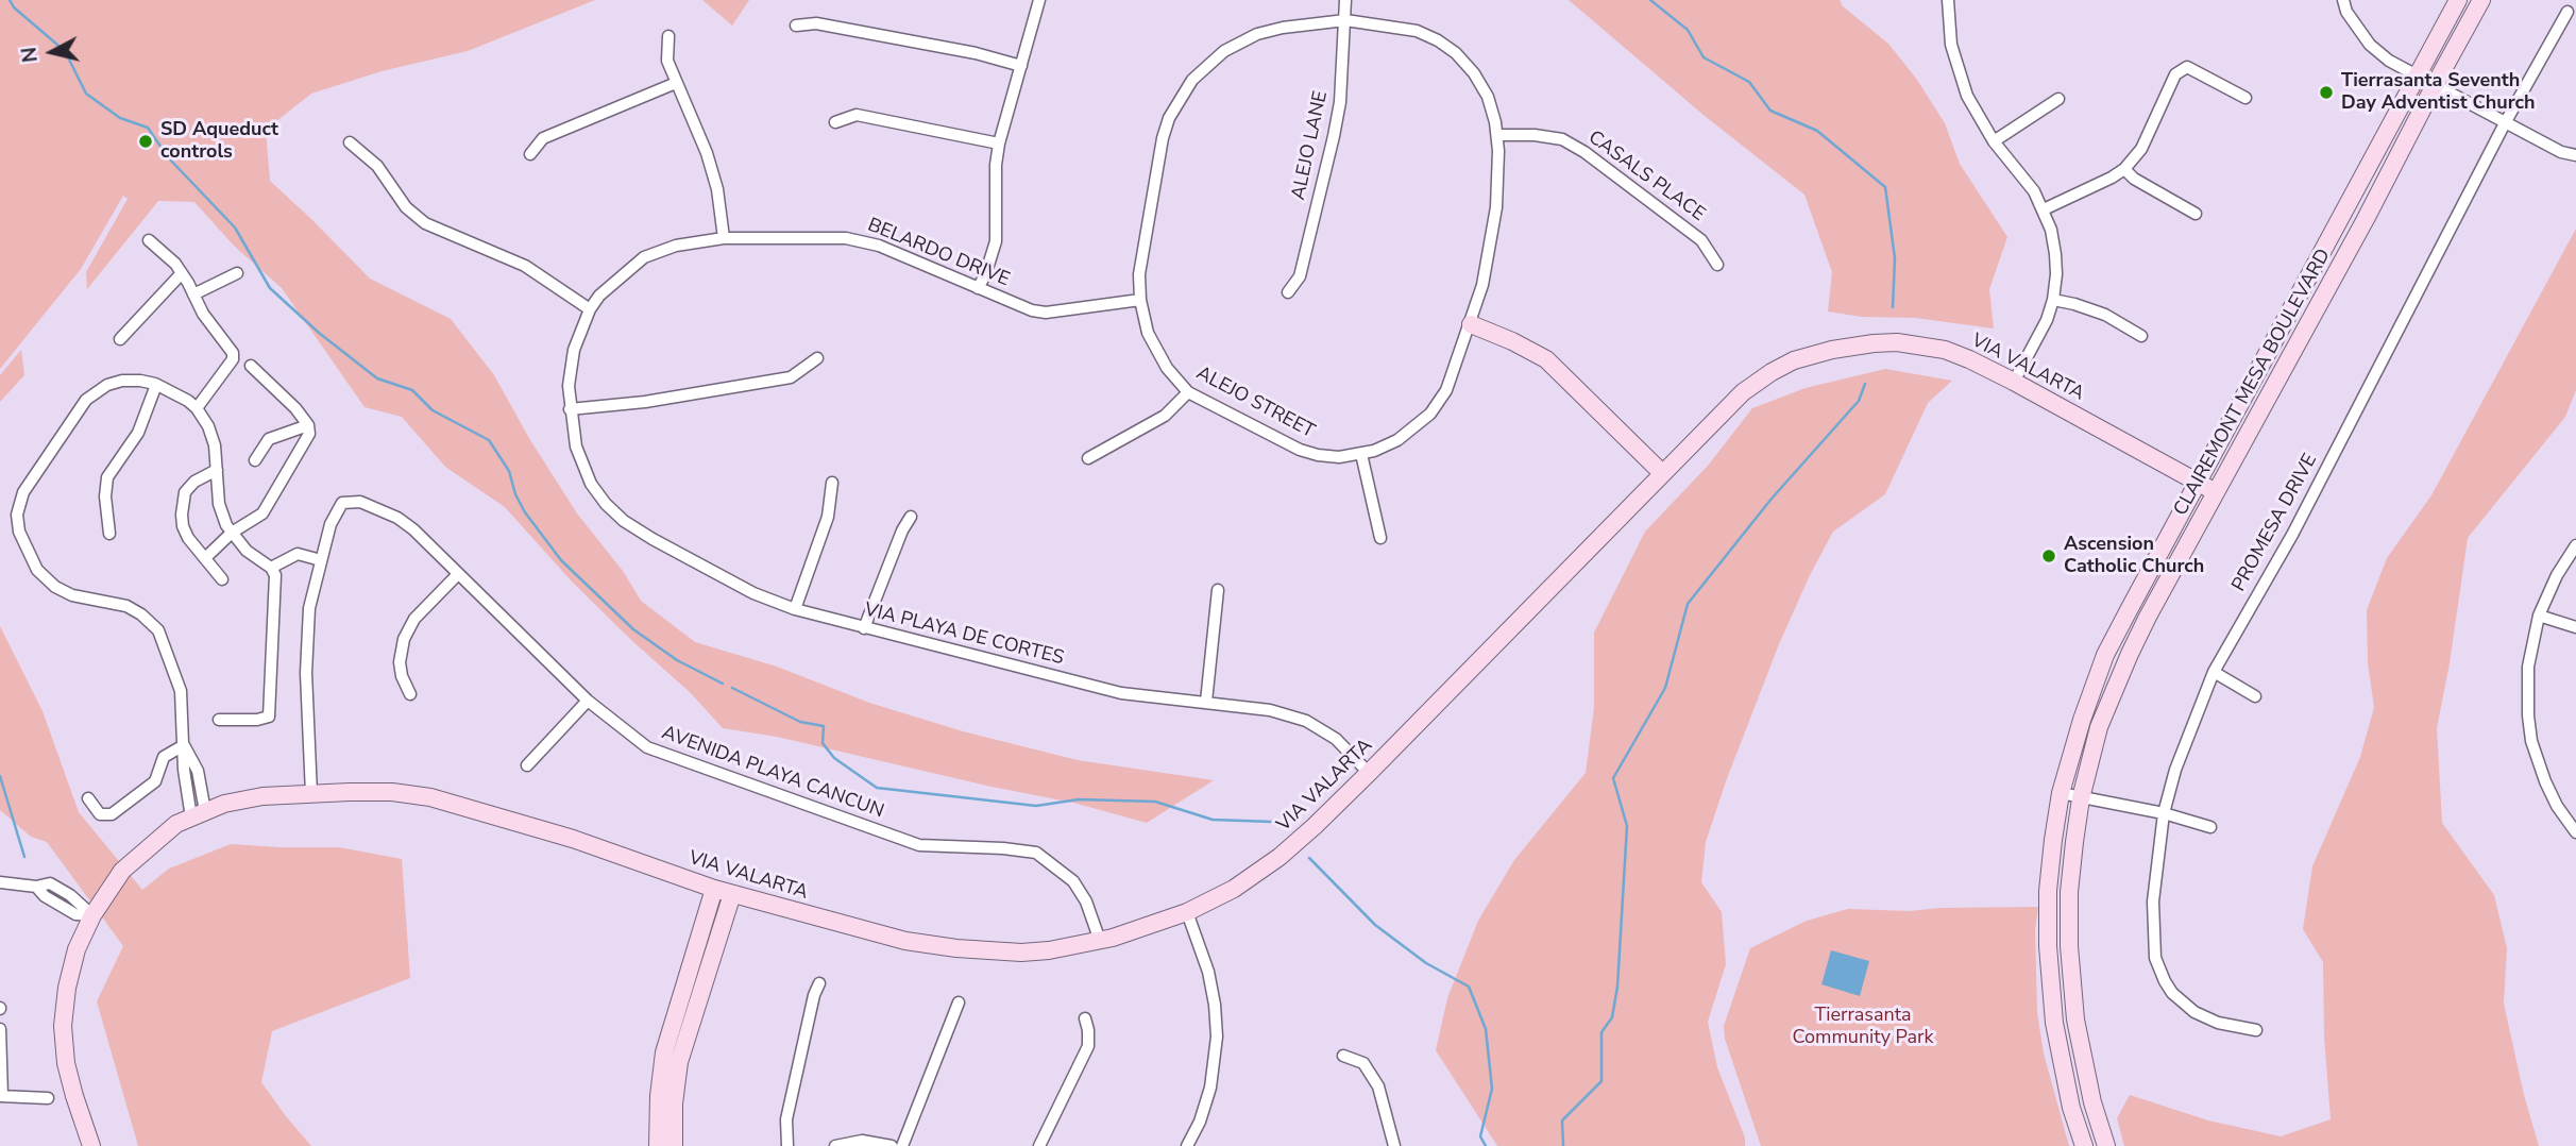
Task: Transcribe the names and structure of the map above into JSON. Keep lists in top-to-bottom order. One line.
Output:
{"streets":{"main road":["VIA VALARTA","CLAIREMONT MESA BOULEVARD"],"street":["ALEJO LANE","CASALS PLACE","BELARDO DRIVE","ALEJO STREET","PROMESA DRIVE","VIA PLAYA DE CORTES","AVENIDA PLAYA CANCUN"]},"crossings":[["ALEJO LANE","ALEJO STREET"],["CASALS PLACE","ALEJO STREET"],["BELARDO DRIVE","ALEJO STREET"],["BELARDO DRIVE","VIA PLAYA DE CORTES"],["VIA VALARTA","CLAIREMONT MESA BOULEVARD"],["VIA VALARTA","VIA PLAYA DE CORTES"],["VIA VALARTA","AVENIDA PLAYA CANCUN"]],"parks":["Tierrasanta Community Park"],"places":["Tierrasanta Seventh Day Adventist Church","SD Aqueduct controls","Ascension Catholic Church"],"north":"left"}
